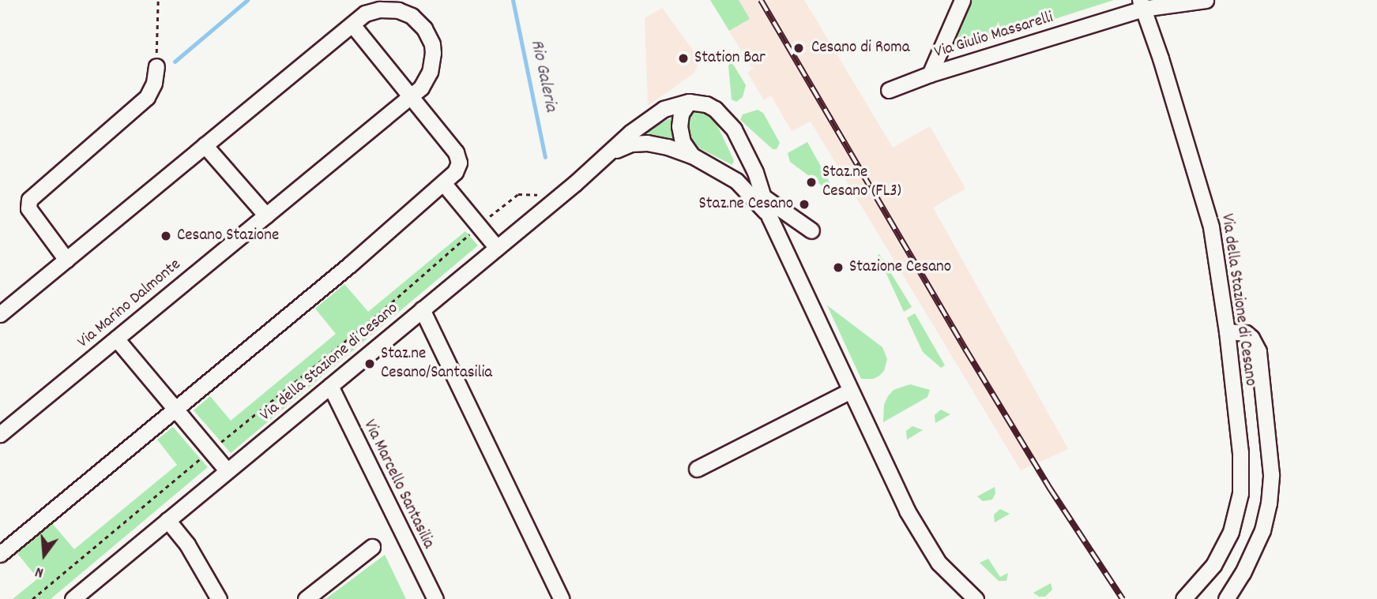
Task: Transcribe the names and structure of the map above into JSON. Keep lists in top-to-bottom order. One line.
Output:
{"streets":{"street":["Via Giulio Massarelli","Via della Stazione di Cesano","Via Marino Dalmonte","Via Marcello Santasilia"]},"crossings":[["Via Giulio Massarelli","Via della Stazione di Cesano"],["Via della Stazione di Cesano","Via Marcello Santasilia"]],"water":["Rio Galeria"],"places":["Cesano di Roma","Station Bar","Staz.ne Cesano (FL3)","Staz.ne Cesano","Cesano Stazione","Stazione Cesano","Staz.ne Cesano/Santasilia"],"north":"bottom"}
